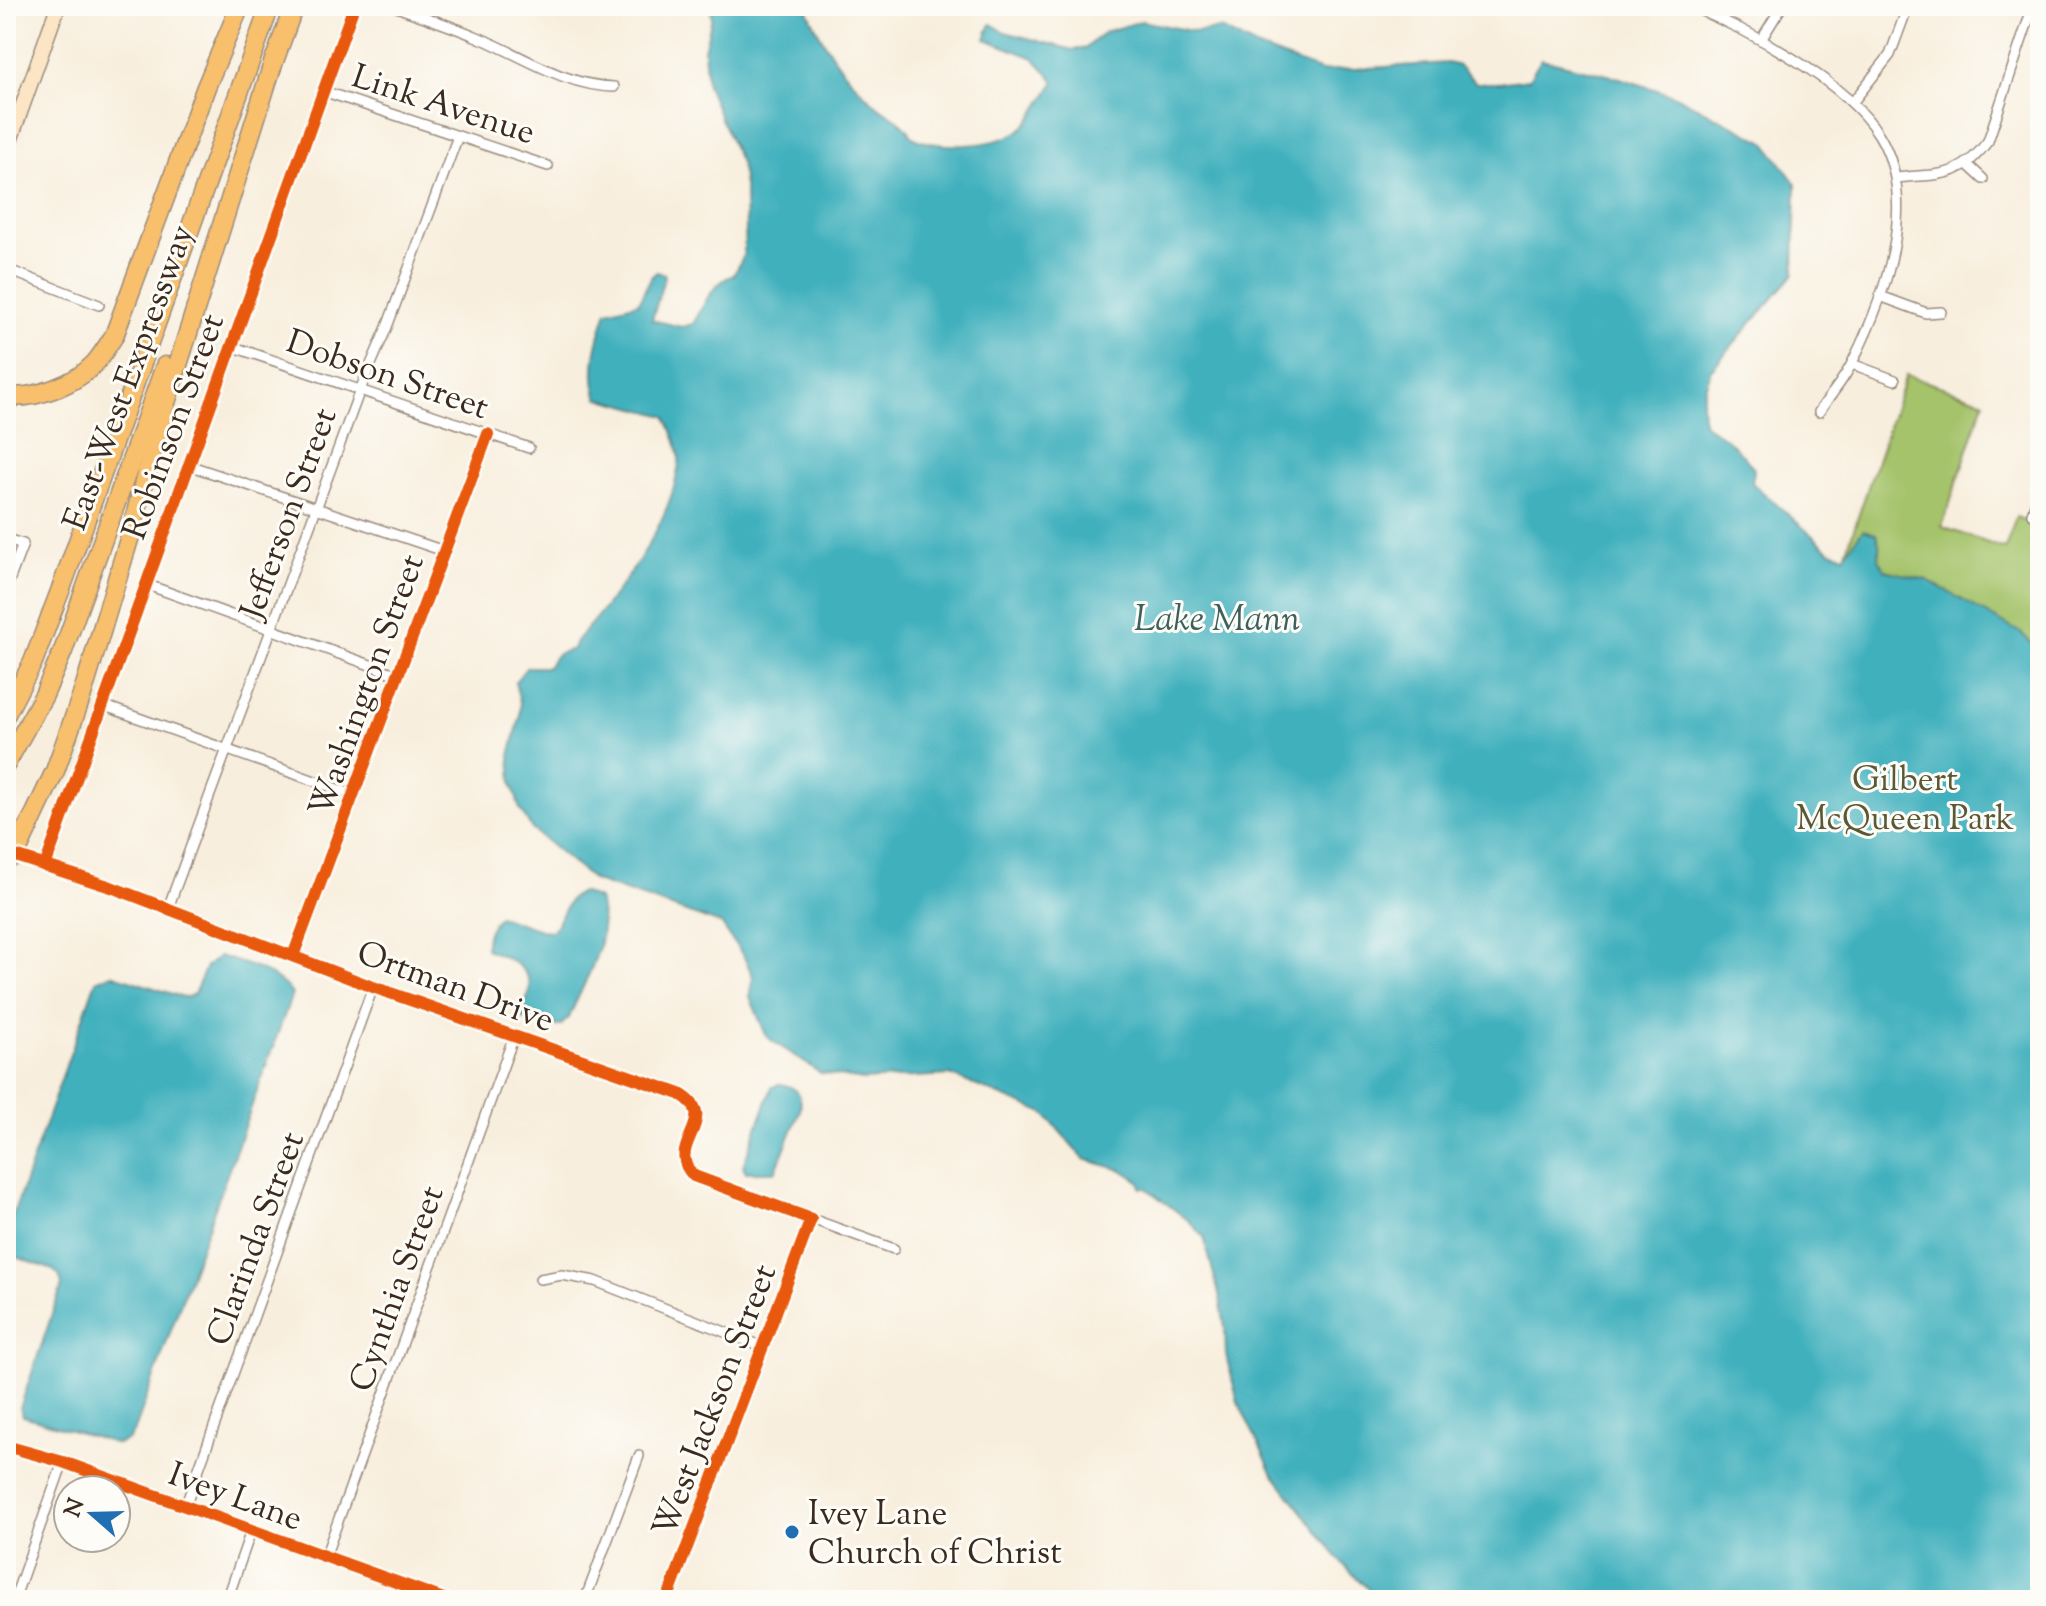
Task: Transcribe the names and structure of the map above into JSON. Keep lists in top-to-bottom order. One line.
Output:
{"streets":{"highway":["East-West Expressway"],"street":["Link Avenue","Dobson Street","Robinson Street","Jefferson Street","Washington Street","Ortman Drive","Clarinda Street","Cynthia Street","West Jackson Street","Ivey Lane"]},"crossings":[["Link Avenue","Robinson Street"],["Link Avenue","Jefferson Street"],["Dobson Street","Robinson Street"],["Dobson Street","Jefferson Street"],["Dobson Street","Washington Street"],["Robinson Street","Ortman Drive"],["Jefferson Street","Ortman Drive"],["Washington Street","Ortman Drive"],["Ortman Drive","Clarinda Street"],["Ortman Drive","Cynthia Street"],["Ortman Drive","West Jackson Street"],["Clarinda Street","Ivey Lane"],["Cynthia Street","Ivey Lane"]],"water":["Lake Mann"],"parks":["Gilbert McQueen Park"],"places":["Ivey Lane Church of Christ"],"north":"left"}
